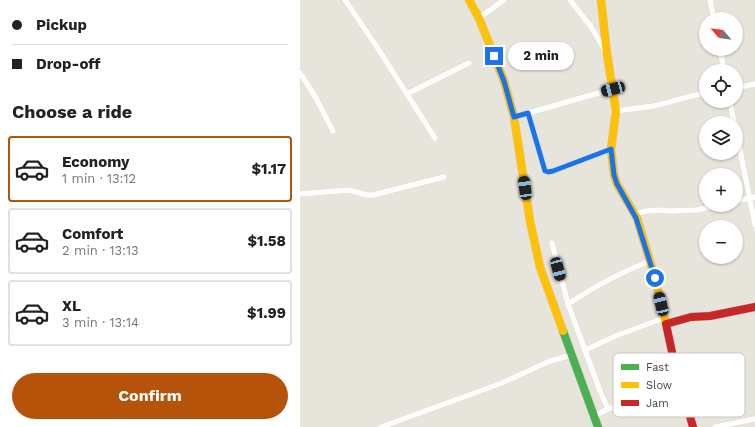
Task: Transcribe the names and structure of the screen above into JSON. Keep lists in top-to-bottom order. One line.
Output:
{"legend":["Fast","Slow","Jam"],"north":"top left","page":{"banner":["Pickup","Drop-off"],"map_buttons":["+","−"],"bubble":"2 min","heading":"Choose a ride","list":[{"name":"Economy","note":"1 min · 13:12","value":"$1.17"},{"name":"Comfort","note":"2 min · 13:13","value":"$1.58"},{"name":"XL","note":"3 min · 13:14","value":"$1.99"}],"buttons":"Confirm"}}
